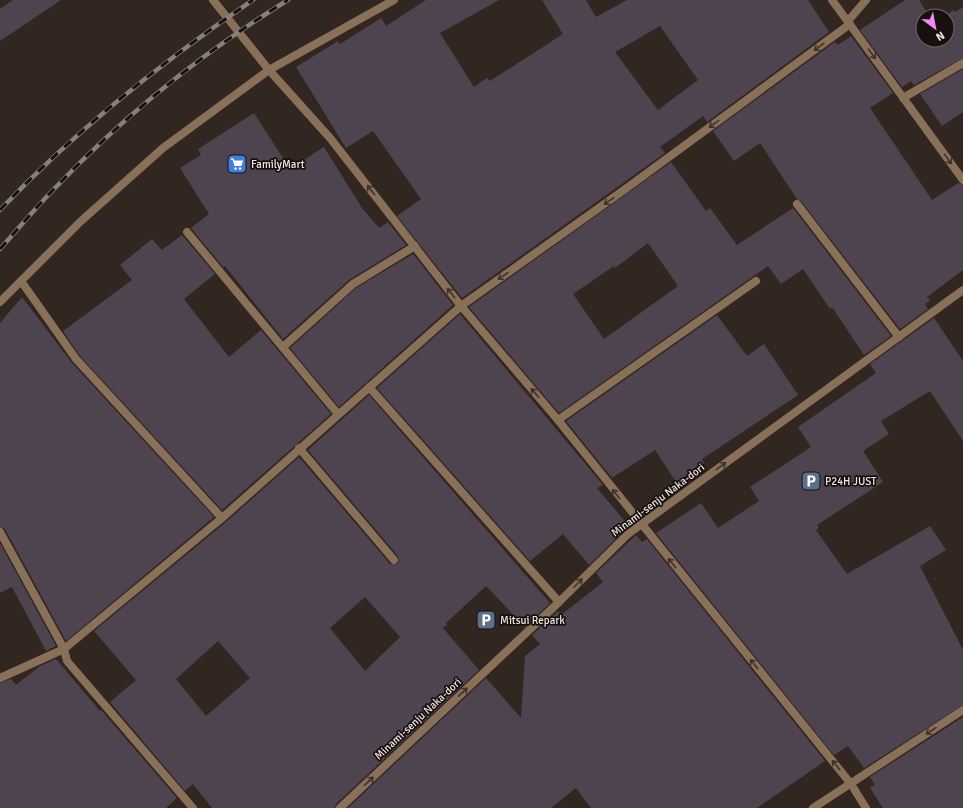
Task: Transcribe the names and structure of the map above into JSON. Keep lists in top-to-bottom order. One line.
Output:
{"streets":{"street":["Minami-senju Naka-dori"]},"one_way":["Minami-senju Naka-dori"],"places":{"supermarket":["FamilyMart"],"parking":["P24H JUST","Mitsui Repark"]},"north":"bottom right"}
